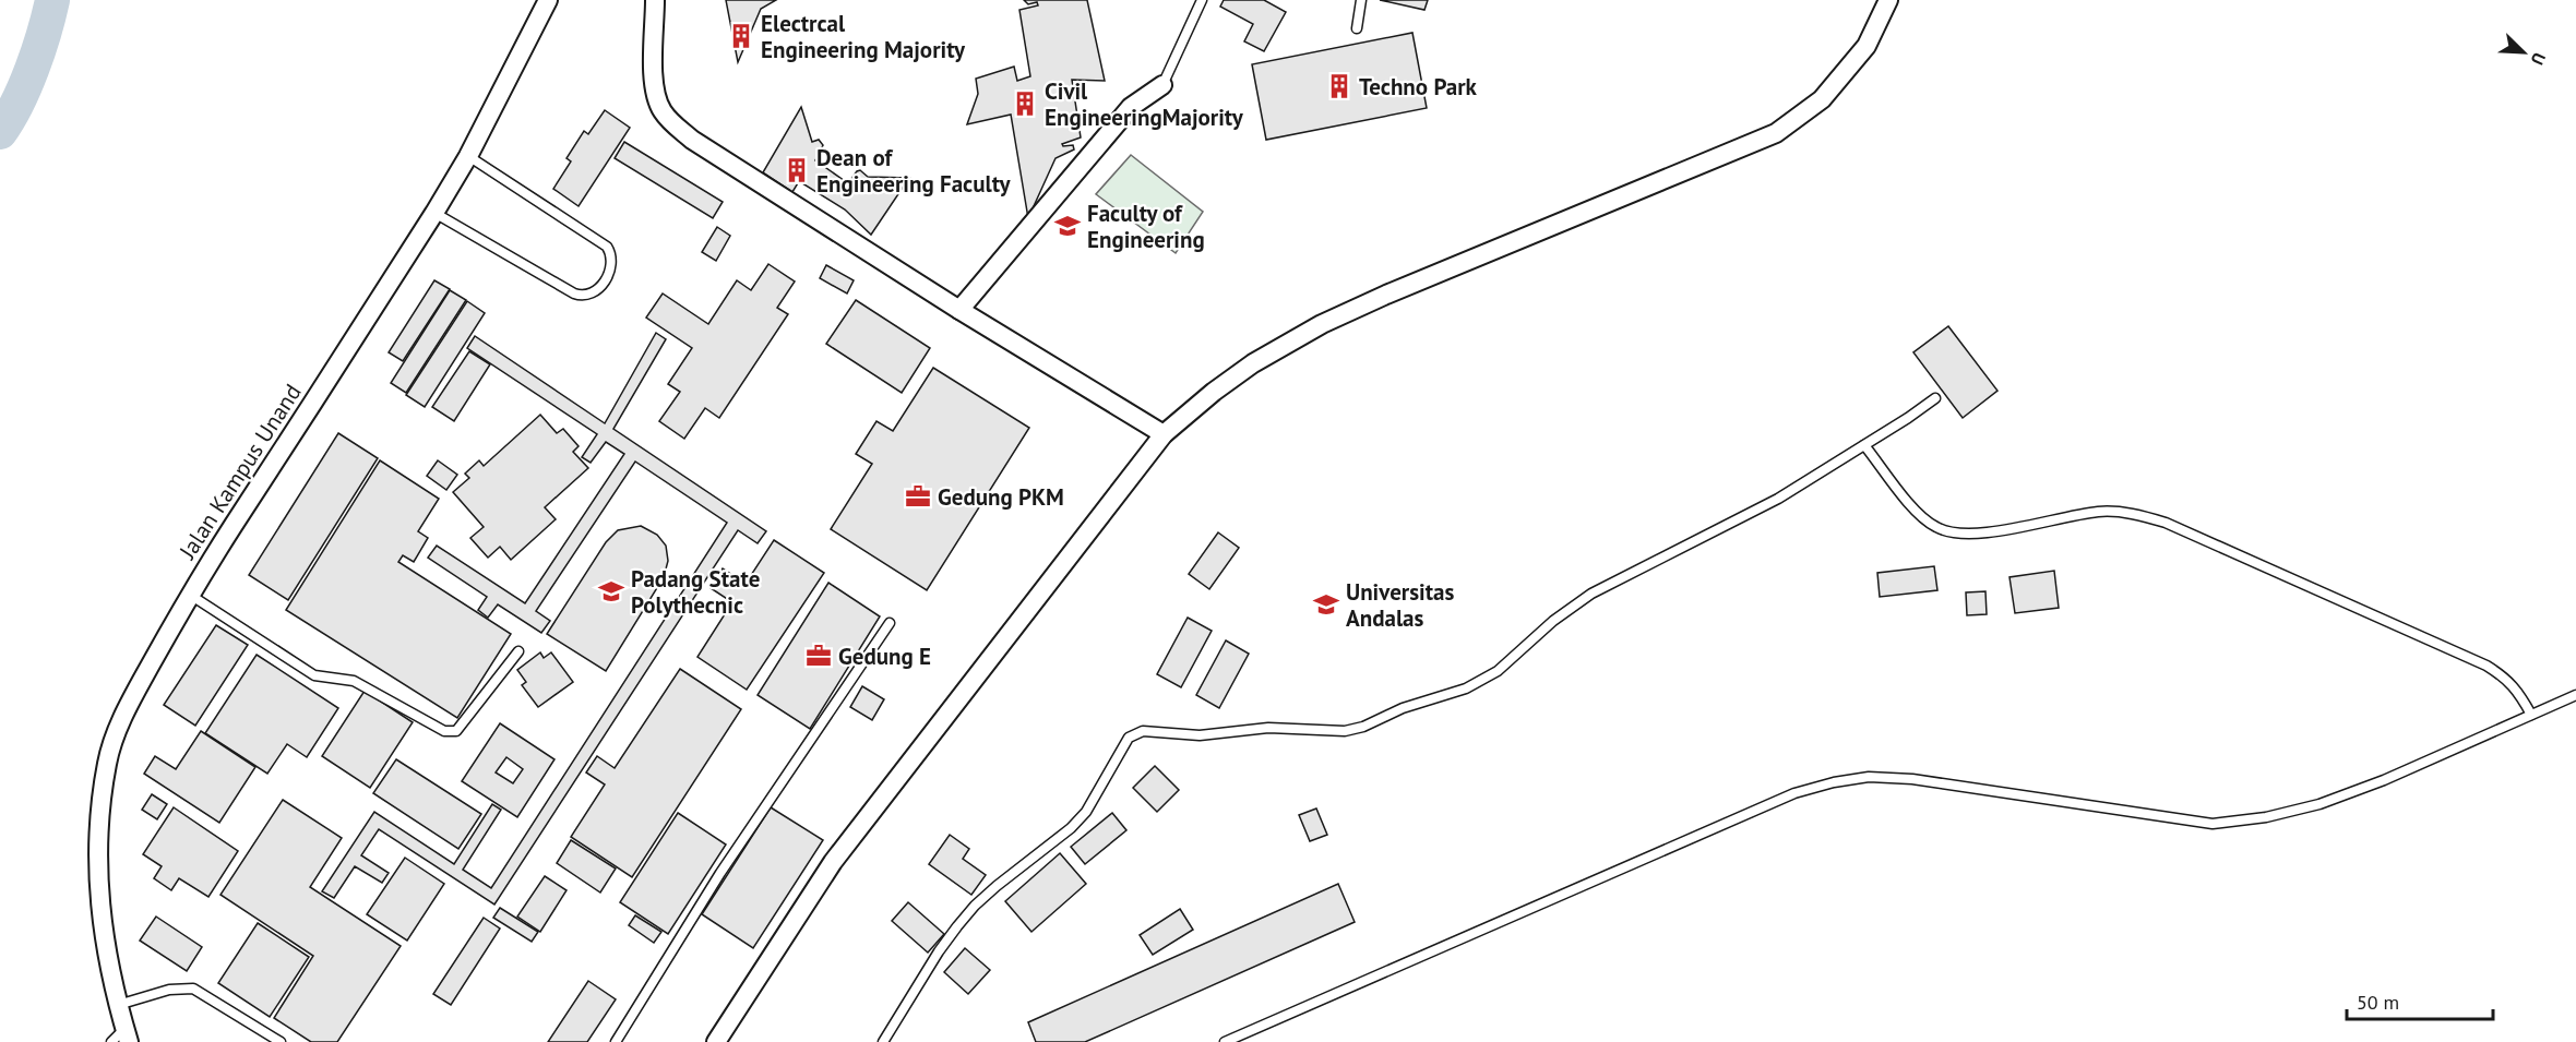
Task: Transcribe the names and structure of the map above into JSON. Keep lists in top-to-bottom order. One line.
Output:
{"streets":{"street":["Jalan Kampus Unand"]},"places":{"building":["Electrcal Engineering Majority","Techno Park","Civil EngineeringMajority","Dean of Engineering Faculty"],"school or university":["Faculty of Engineering","Padang State Polythecnic","Universitas Andalas"],"office":["Gedung PKM","Gedung E"]},"scale_bar":"50 m","north":"bottom right"}
